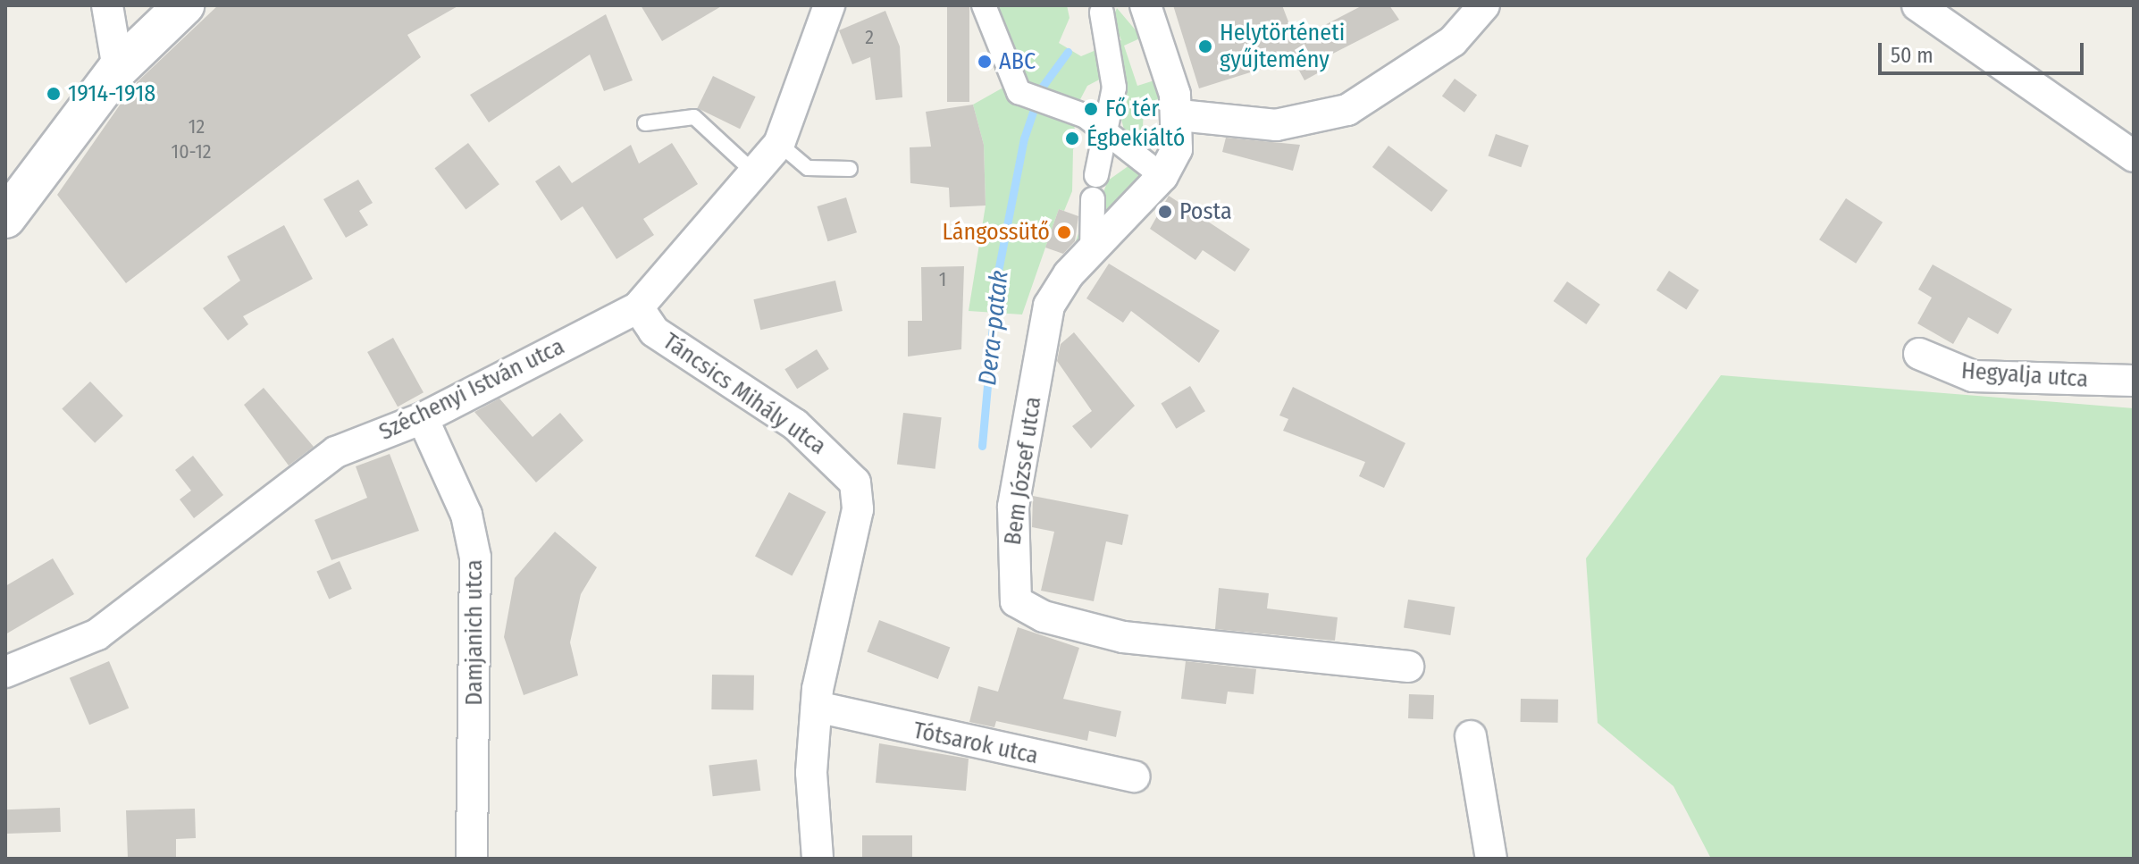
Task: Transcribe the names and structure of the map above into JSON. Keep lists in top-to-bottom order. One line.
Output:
{"streets":{"street":["Hegyalja utca","Széchenyi István utca","Táncsics Mihály utca","Bem József utca","Damjanich utca","Tótsarok utca"]},"crossings":[["Széchenyi István utca","Táncsics Mihály utca"],["Széchenyi István utca","Damjanich utca"],["Táncsics Mihály utca","Tótsarok utca"]],"water":["Dera-patak"],"places":["Helytörténeti gyűjtemény","ABC","1914-1918","Fő tér","Égbekiáltó","Posta","Lángossütő"],"house_numbers":["2","12","10-12","1"],"scale_bar":"50 m"}
